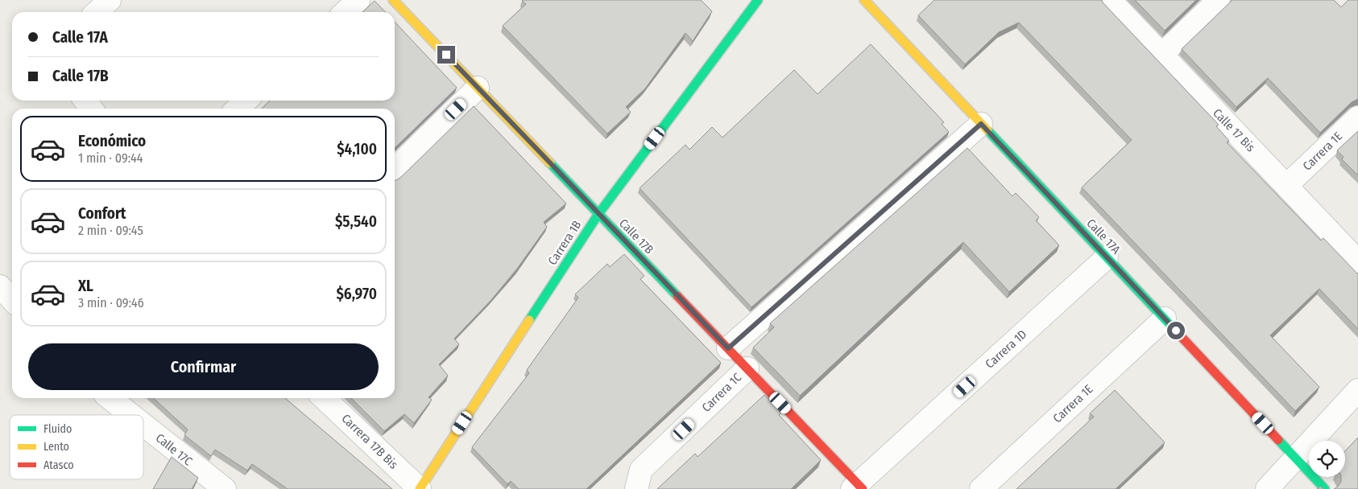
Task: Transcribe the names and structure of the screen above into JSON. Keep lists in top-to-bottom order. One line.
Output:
{"streets":{"street":["Calle 17 Bis","Carrera 1E","Calle 17B","Calle 17A","Carrera 1B","Carrera 1D","Carrera 1C","Carrera 17B Bis","Calle 17C"]},"crossings":[["Calle 17 Bis","Carrera 1E"],["Carrera 1E","Calle 17A"],["Calle 17B","Carrera 1B"],["Calle 17B","Carrera 1D"],["Calle 17B","Carrera 1C"],["Calle 17A","Carrera 1D"],["Carrera 1B","Carrera 17B Bis"]],"legend":["Fluido","Lento","Atasco"],"page":{"banner":["Calle 17A","Calle 17B"],"list":[{"name":"Económico","note":"1 min · 09:44","value":"$4,100"},{"name":"Confort","note":"2 min · 09:45","value":"$5,540"},{"name":"XL","note":"3 min · 09:46","value":"$6,970"}],"buttons":"Confirmar"}}
